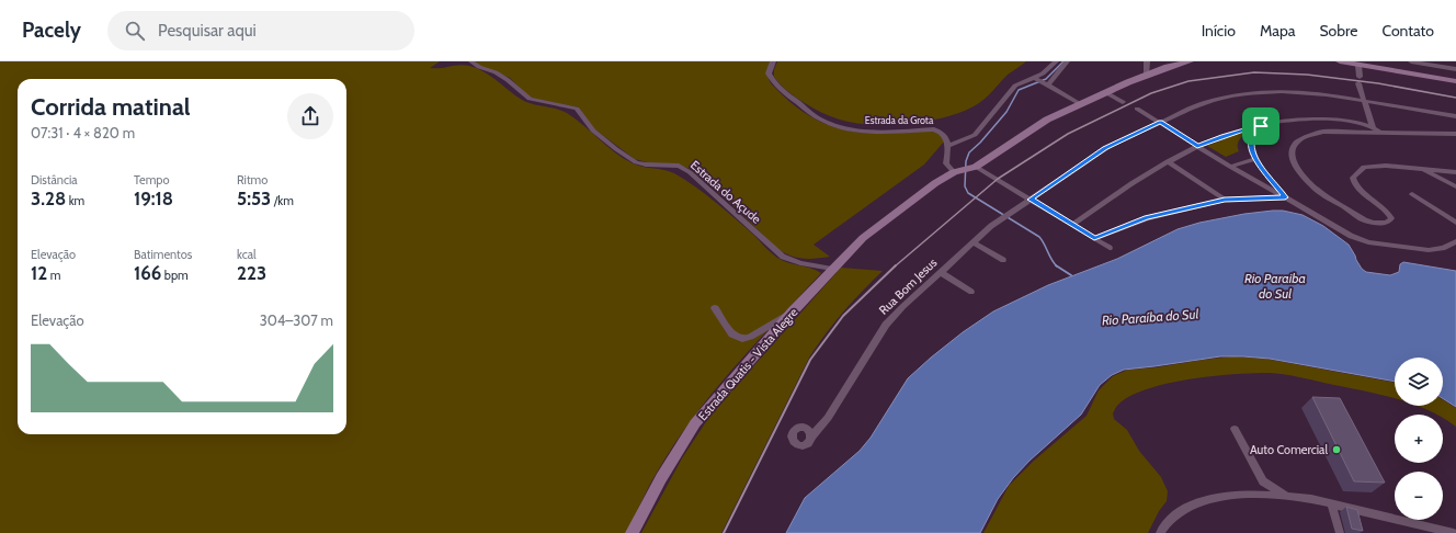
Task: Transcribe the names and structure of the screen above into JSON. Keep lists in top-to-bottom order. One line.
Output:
{"streets":{"street":["Estrada da Grota","Estrada do Açude","Rua Bom Jesus","Estrada Quatis - Vista Alegre"]},"crossings":[["Estrada do Açude","Estrada Quatis - Vista Alegre"]],"water":["Rio Paraiba do Sul","Rio Paraíba do Sul"],"places":["Auto Comercial"],"page":{"header":"Pacely","search":"Pesquisar aqui","nav":["Início","Mapa","Sobre","Contato"],"heading":["Corrida matinal","07:31 · 4 × 820 m"],"stats":[["Distância","3.28 km"],["Tempo","19:18"],["Ritmo","5:53 /km"],["Elevação","12 m"],["Batimentos","166 bpm"],["kcal","223"]],"chart":["Elevação","304–307 m"],"map_buttons":["+","−"]}}
